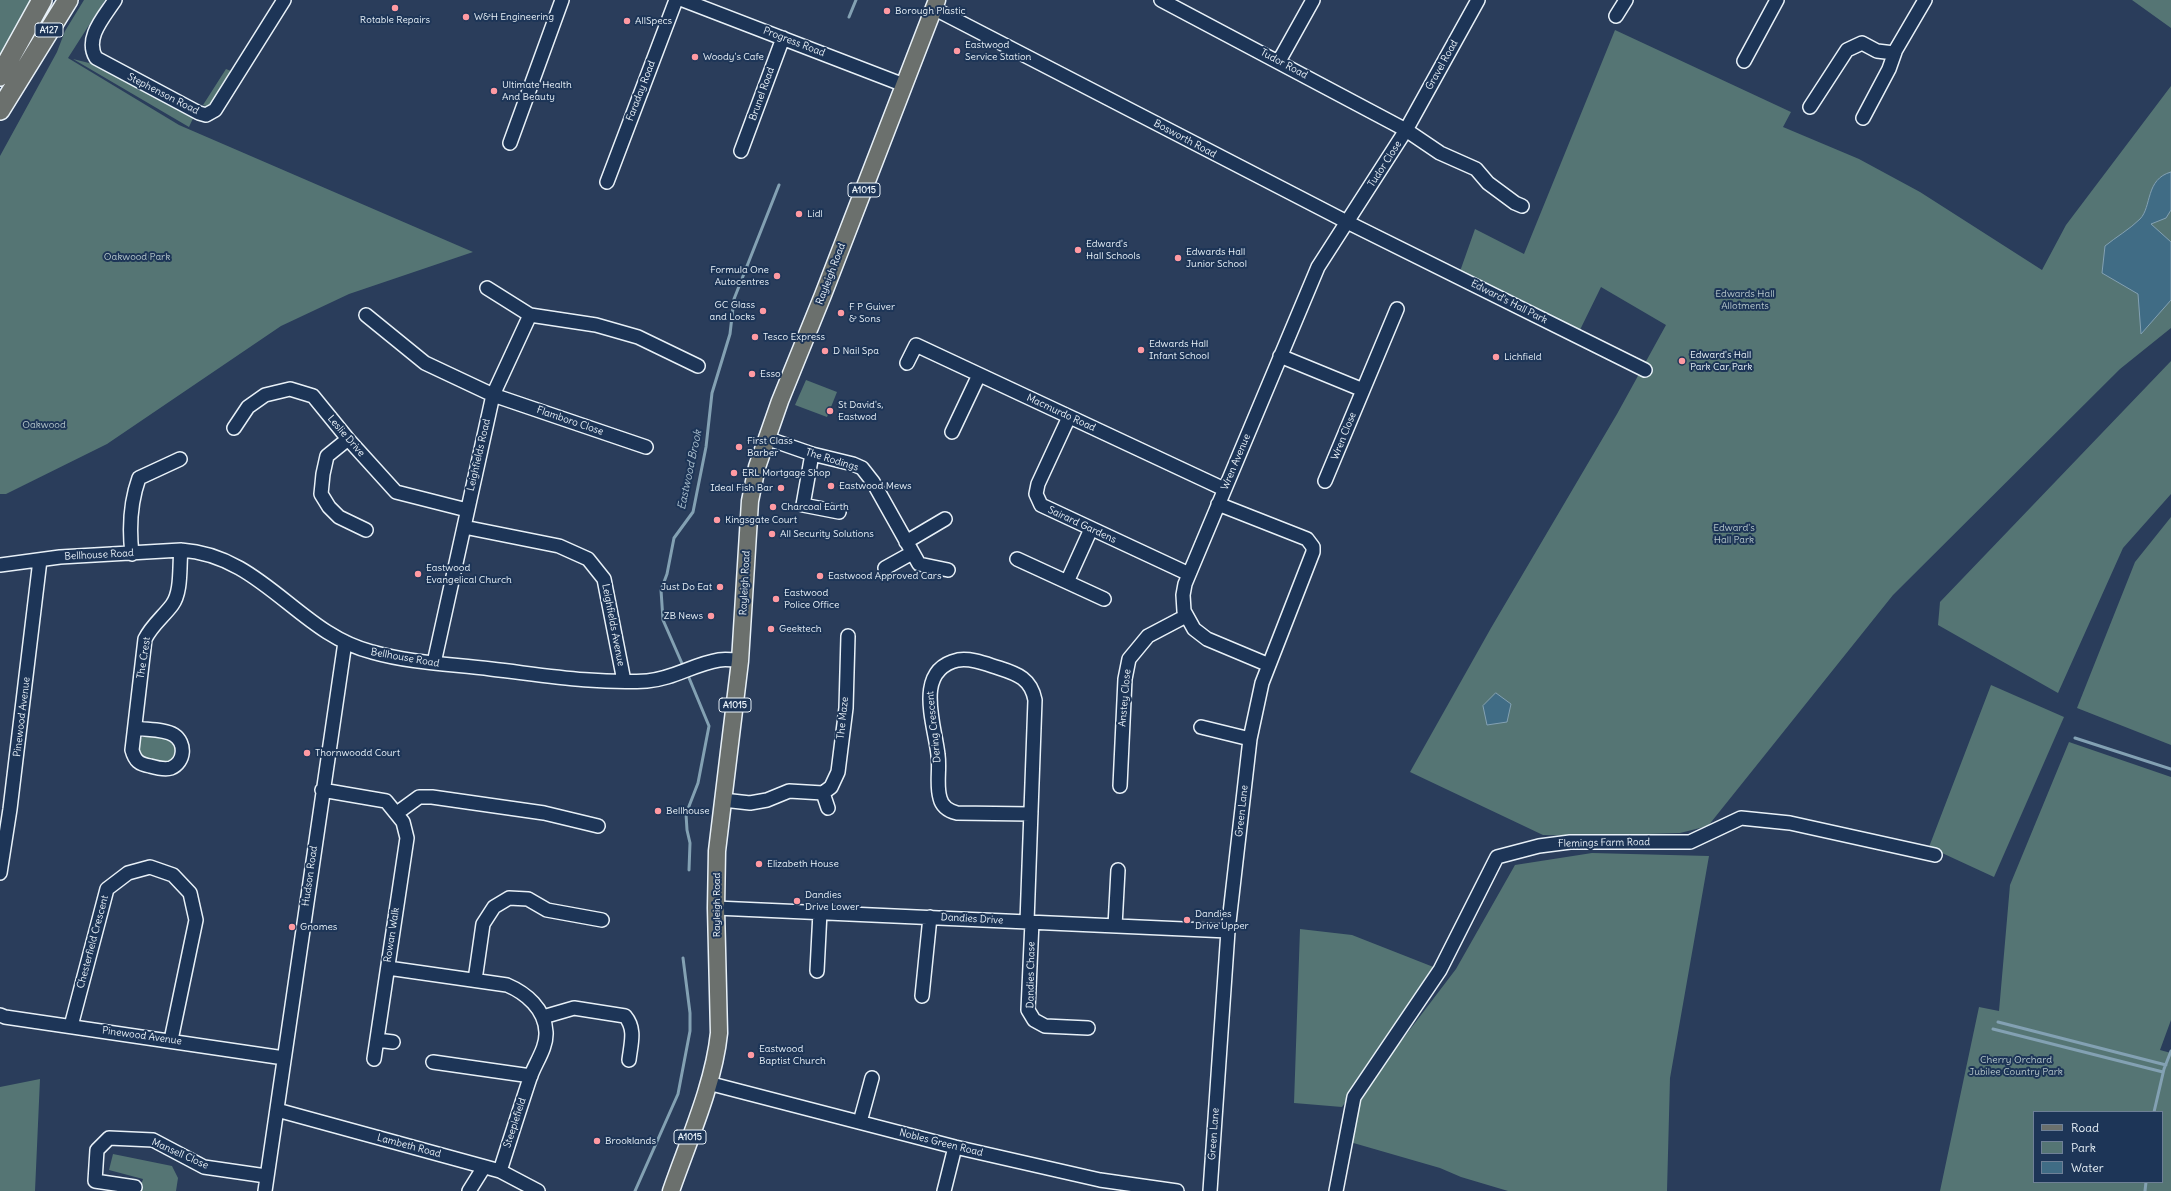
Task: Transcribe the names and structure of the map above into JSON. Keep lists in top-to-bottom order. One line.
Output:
{"streets":{"highway":["A127"],"main road":["A1015","Rayleigh Road"],"street":["Progress Road","Tudor Road","Gravel Road","Faraday Road","Stephenson Road","Brunel Road","Bosworth Road","Tudor Close","Edward's Hall Park","Macmurdo Road","Flamboro Close","Leslie Drive","Wren Close","Leighfields Road","The Rodings","Wren Avenue","Sairard Gardens","Bellhouse Road","Leighfields Avenue","The Crest","Anstey Close","Pinewood Avenue","The Maze","Dering Crescent","Green Lane","Flemings Farm Road","Hudson Road","Dandies Drive","Rowan Walk","Chesterfield Crescent","Dandies Chase","Steeplefield","Nobles Green Road","Lambeth Road","Mansell Close"]},"crossings":[["Progress Road","Brunel Road"],["Progress Road","Rayleigh Road"],["Tudor Road","Gravel Road"],["Tudor Road","Tudor Close"],["Gravel Road","Tudor Close"],["Bosworth Road","Tudor Close"],["Bosworth Road","Rayleigh Road"],["Bosworth Road","Edward's Hall Park"],["Bosworth Road","Wren Avenue"],["Tudor Close","Wren Avenue"],["Rayleigh Road","The Rodings"],["Rayleigh Road","Bellhouse Road"],["Rayleigh Road","Dandies Drive"],["Rayleigh Road","Nobles Green Road"],["Macmurdo Road","Wren Avenue"],["Macmurdo Road","Sairard Gardens"],["Flamboro Close","Leighfields Road"],["Leslie Drive","Leighfields Road"],["Leighfields Road","Bellhouse Road"],["Leighfields Road","Leighfields Avenue"],["Wren Avenue","Sairard Gardens"],["Wren Avenue","Anstey Close"],["Wren Avenue","Green Lane"],["Bellhouse Road","Leighfields Avenue"],["Bellhouse Road","The Crest"],["Bellhouse Road","Pinewood Avenue"],["Bellhouse Road","Hudson Road"],["Pinewood Avenue","Hudson Road"],["Pinewood Avenue","Chesterfield Crescent"],["Dering Crescent","Dandies Drive"],["Dering Crescent","Dandies Chase"],["Green Lane","Dandies Drive"],["Hudson Road","Rowan Walk"],["Hudson Road","Lambeth Road"],["Hudson Road","Mansell Close"],["Dandies Drive","Dandies Chase"],["Rowan Walk","Steeplefield"],["Steeplefield","Lambeth Road"]],"water":["Eastwood Brook"],"parks":["Oakwood Park","Edwards Hall Allotments","Oakwood","Edward's Hall Park","Cherry Orchard Jubilee Country Park"],"places":["Rotable Repairs","Borough Plastic","W&H Engineering","AllSpecs","Eastwood Service Station","Woody's Cafe","Ultimate Health And Beauty","Lidl","Edward's Hall Schools","Edwards Hall Junior School","Formula One Autocentres","GC Glass and Locks","F P Guiver & Sons","Tesco Express","Edwards Hall Infant School","D Nail Spa","Lichfield","Edward's Hall Park Car Park","Esso","St David's, Eastwod","First Class Barber","ERL Mortgage Shop","Eastwood Mews","Ideal Fish Bar","Charcoal Earth","Kingsgate Court","All Security Solutions","Eastwood Evangelical Church","Eastwood Approved Cars","Just Do Eat","Eastwood Police Office","ZB News","Geektech","Thornwoodd Court","Bellhouse","Elizabeth House","Dandies Drive Lower","Dandies Drive Upper","Gnomes","Eastwood Baptist Church","Brooklands"],"legend":["Road","Park","Water"]}
